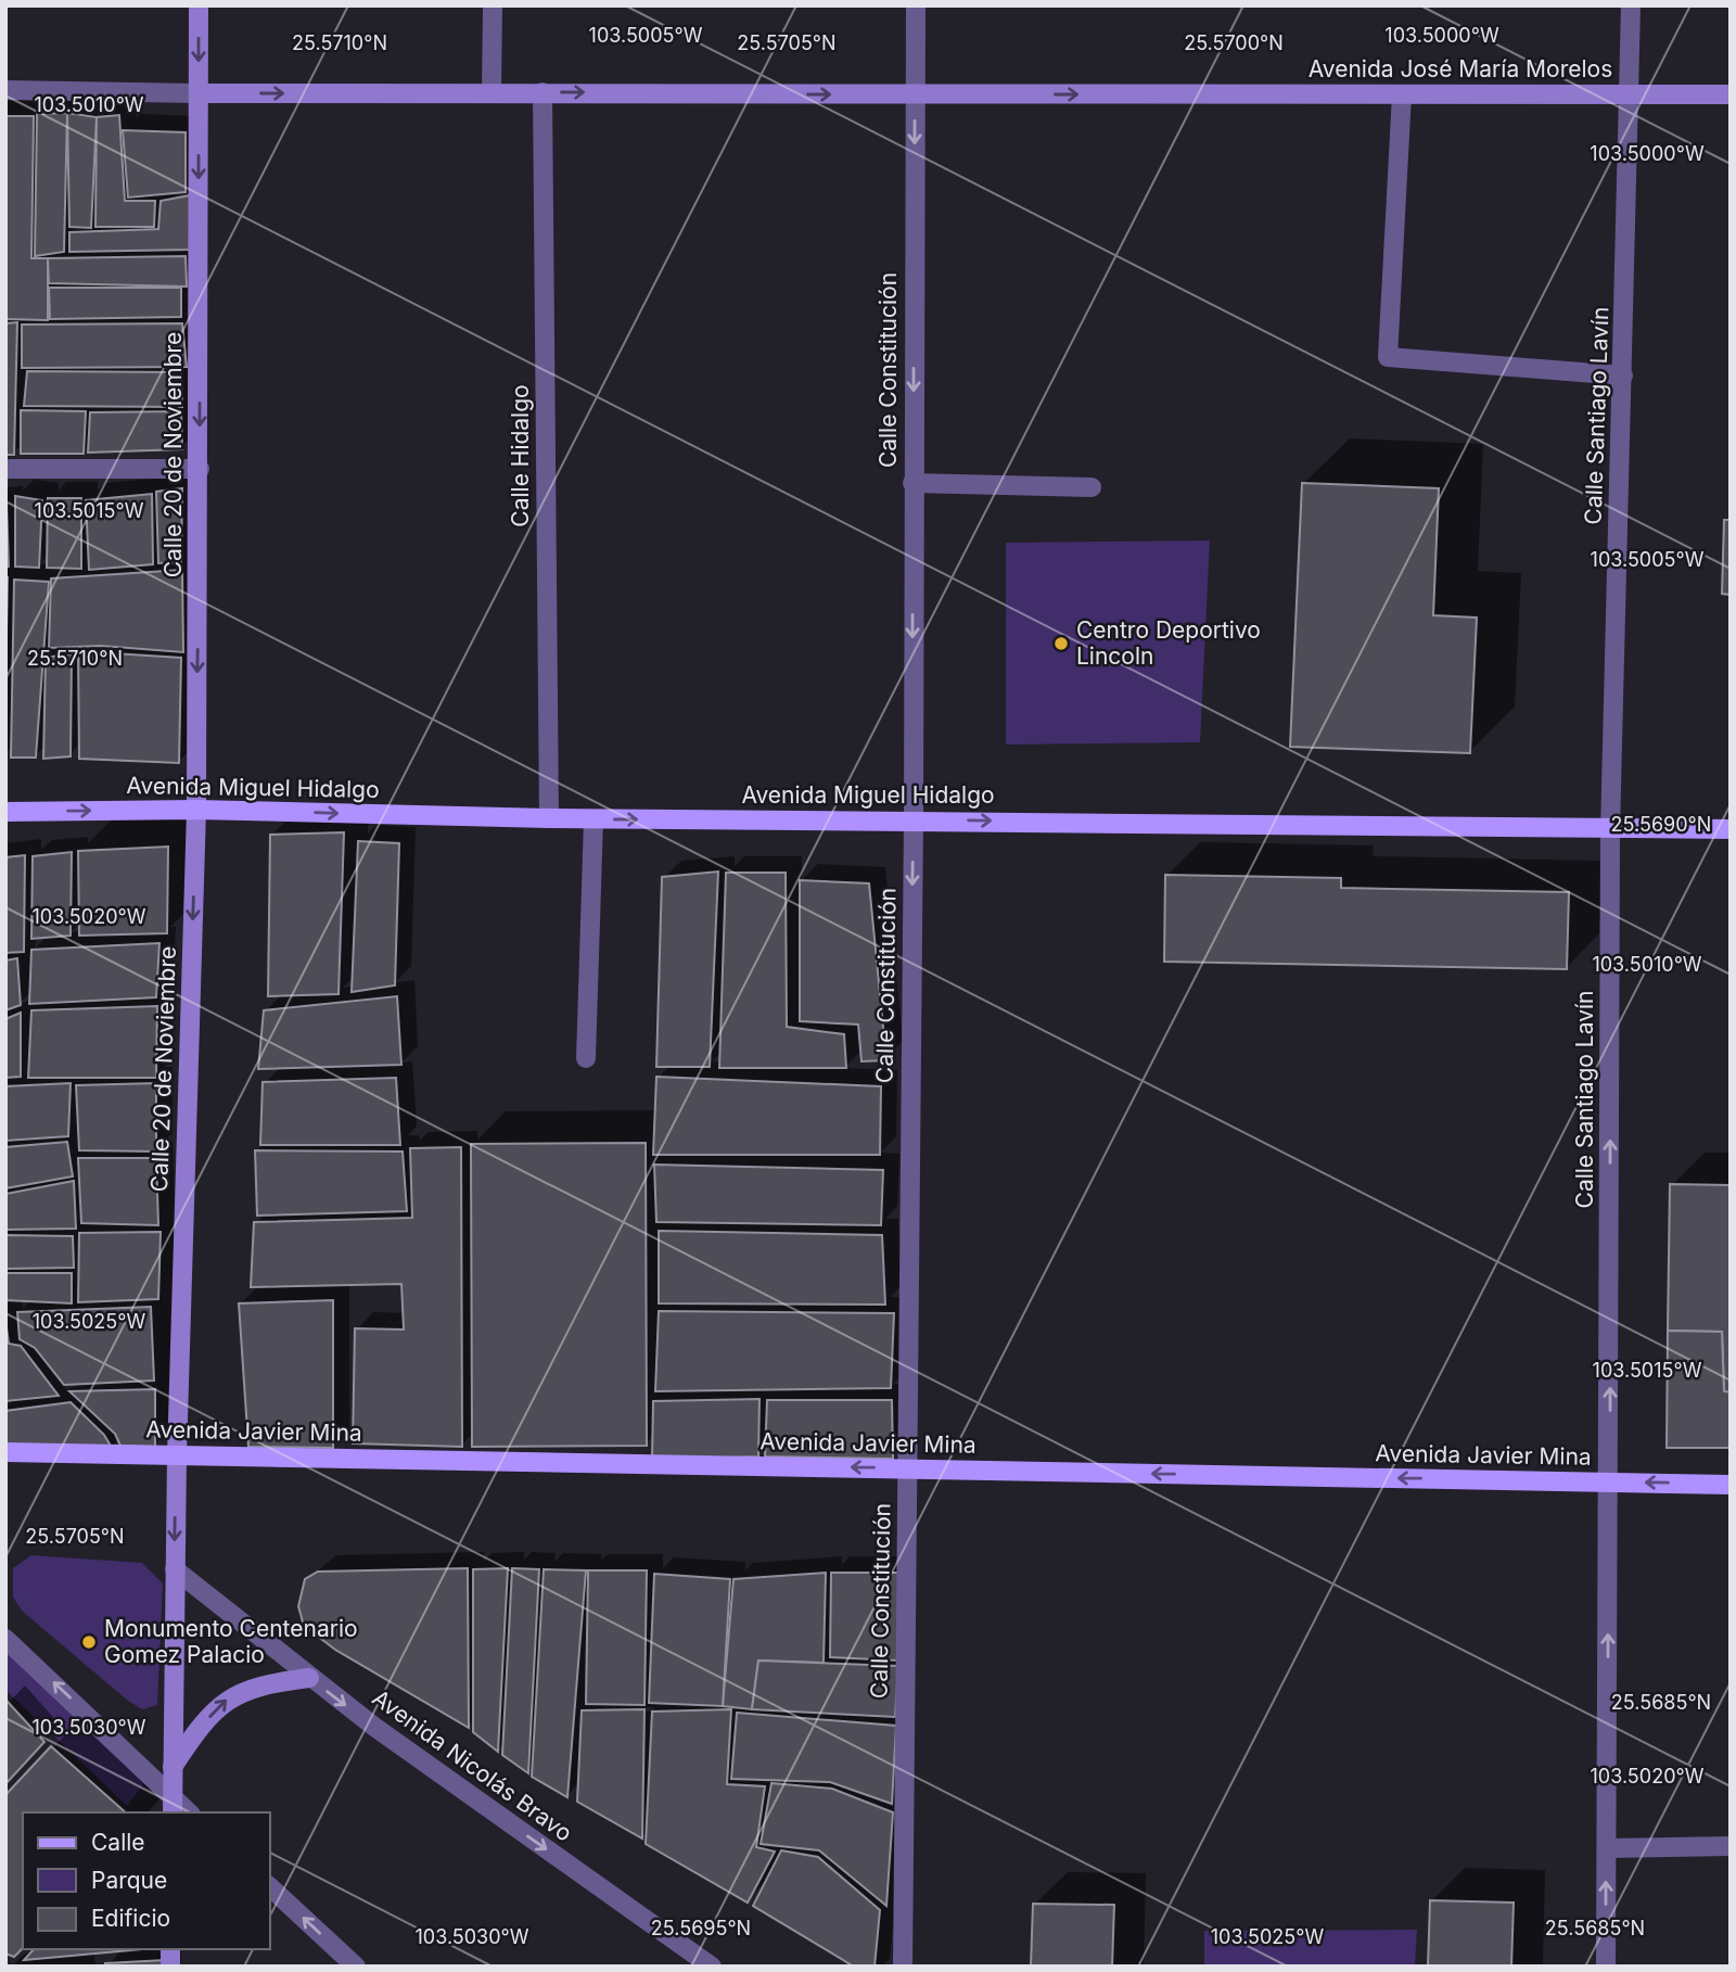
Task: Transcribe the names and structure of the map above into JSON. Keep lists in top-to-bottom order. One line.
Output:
{"streets":{"main road":["Avenida José María Morelos","Calle 20 de Noviembre","Avenida Miguel Hidalgo","Avenida Javier Mina"],"street":["Calle Constitución","Calle Santiago Lavín","Calle Hidalgo","Avenida Nicolás Bravo"]},"crossings":[["Avenida José María Morelos","Calle Constitución"],["Avenida José María Morelos","Calle Santiago Lavín"],["Avenida José María Morelos","Calle 20 de Noviembre"],["Avenida José María Morelos","Calle Hidalgo"],["Calle Constitución","Avenida Miguel Hidalgo"],["Calle Constitución","Avenida Javier Mina"],["Calle Santiago Lavín","Avenida Miguel Hidalgo"],["Calle Santiago Lavín","Avenida Javier Mina"],["Calle 20 de Noviembre","Avenida Miguel Hidalgo"],["Calle 20 de Noviembre","Avenida Javier Mina"],["Calle 20 de Noviembre","Avenida Nicolás Bravo"],["Calle Hidalgo","Avenida Miguel Hidalgo"]],"one_way":["Avenida José María Morelos","Calle Constitución","Calle Santiago Lavín","Calle 20 de Noviembre","Avenida Miguel Hidalgo","Avenida Javier Mina","Avenida Nicolás Bravo"],"places":["Centro Deportivo Lincoln","Monumento Centenario Gomez Palacio"],"legend":["Calle","Parque","Edificio"],"coordinates":["103.5005°W","103.5000°W","25.5710°N","25.5705°N","25.5700°N","103.5010°W","103.5015°W","25.5690°N","103.5020°W","103.5025°W","25.5685°N","103.5030°W","25.5695°N"]}
